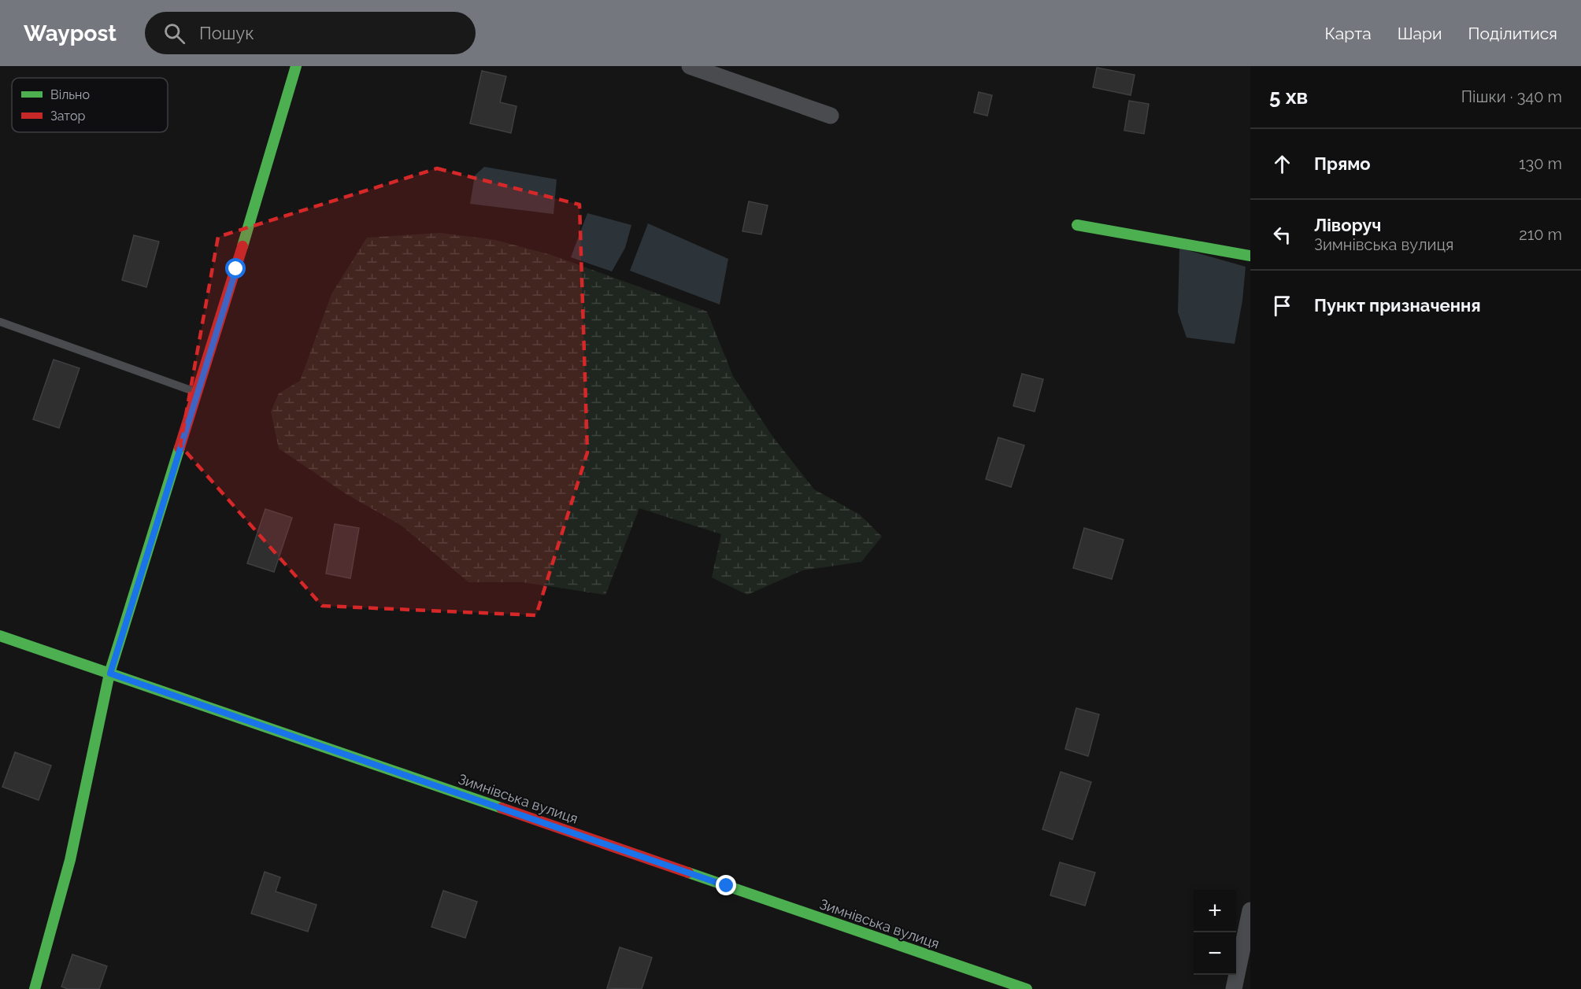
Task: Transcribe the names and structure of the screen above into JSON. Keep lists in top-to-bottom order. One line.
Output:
{"streets":{"street":["Зимнівська вулиця"]},"legend":["Вільно","Затор"],"page":{"header":"Waypost","search":"Пошук","nav":["Карта","Шари","Поділитися"],"heading":["5 хв","Пішки · 340 m"],"list":[["Прямо","130 m"],["Ліворуч","Зимнівська вулиця","210 m"],"Пункт призначення"],"map_buttons":["+","−"]}}
